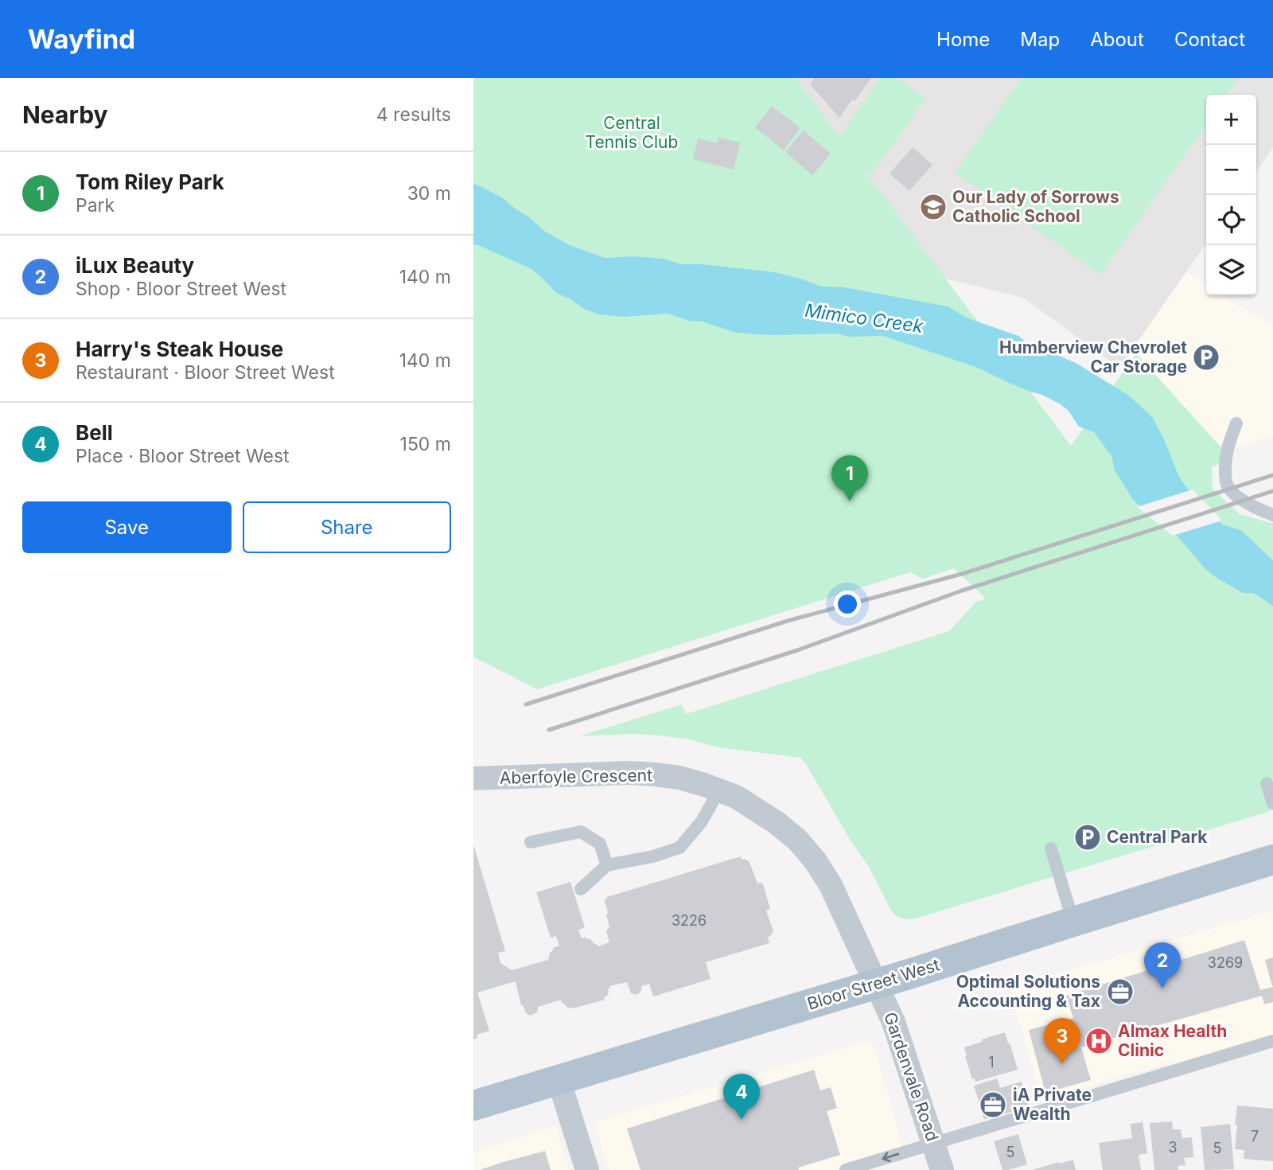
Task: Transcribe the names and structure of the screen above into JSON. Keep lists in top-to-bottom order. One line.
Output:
{"streets":{"main road":["Bloor Street West"],"street":["Aberfoyle Crescent","Gardenvale Road"]},"crossings":[["Aberfoyle Crescent","Bloor Street West"],["Aberfoyle Crescent","Gardenvale Road"],["Bloor Street West","Gardenvale Road"]],"water":["Mimico Creek"],"parks":["Central Tennis Club"],"places":{"school or university":["Our Lady of Sorrows Catholic School"],"parking":["Humberview Chevrolet Car Storage","Central Park"],"office":["Optimal Solutions Accounting & Tax","iA Private Wealth"],"hospital":["Almax Health Clinic"]},"house_numbers":["3226","3269","1","7","3","5","5"],"page":{"header":"Wayfind","nav":["Home","Map","About","Contact"],"heading":["Nearby","4 results"],"map_buttons":["+","−"],"list":[{"mark":"1","name":"Tom Riley Park","note":"Park","value":"30 m"},{"mark":"2","name":"iLux Beauty","note":"Shop · Bloor Street West","value":"140 m"},{"mark":"3","name":"Harry's Steak House","note":"Restaurant · Bloor Street West","value":"140 m"},{"mark":"4","name":"Bell","note":"Place · Bloor Street West","value":"150 m"}],"pins":["1","2","3","4"],"buttons":["Save","Share"]}}
